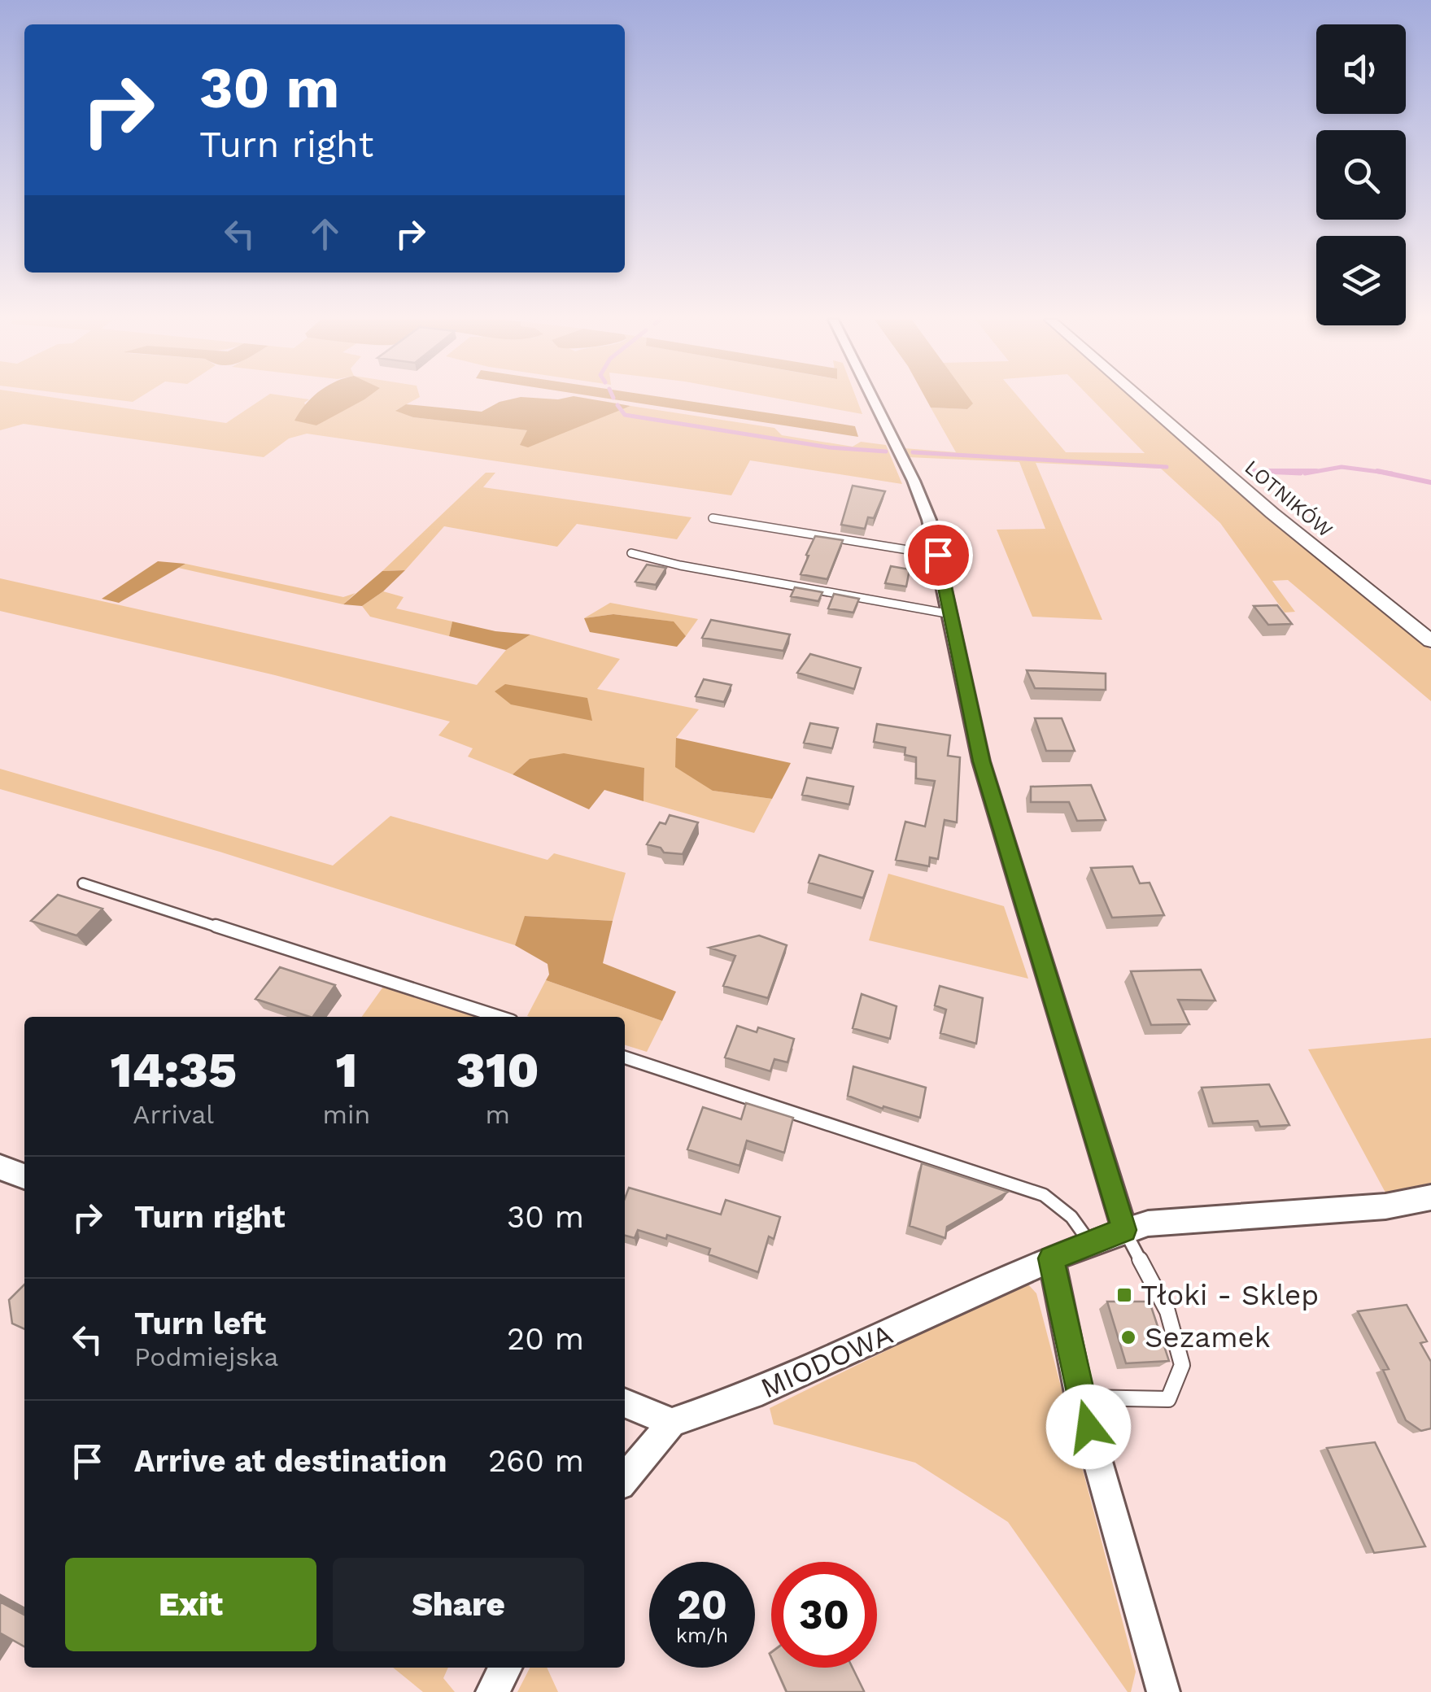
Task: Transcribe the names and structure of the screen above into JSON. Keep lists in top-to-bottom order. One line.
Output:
{"streets":{"street":["LOTNIKÓW","MIODOWA"]},"places":{"transit":["Tłoki - Sklep"],"other":["Sezamek"]},"page":{"turn":["30 m","Turn right"],"eta":["14:35","Arrival","1","min","310","m"],"list":[{"name":"Turn right","value":"30 m"},{"name":"Turn left","note":"Podmiejska","value":"20 m"},{"name":"Arrive at destination","value":"260 m"}],"buttons":["Exit","Share"],"speed":"20 km/h","limit":"30"}}
